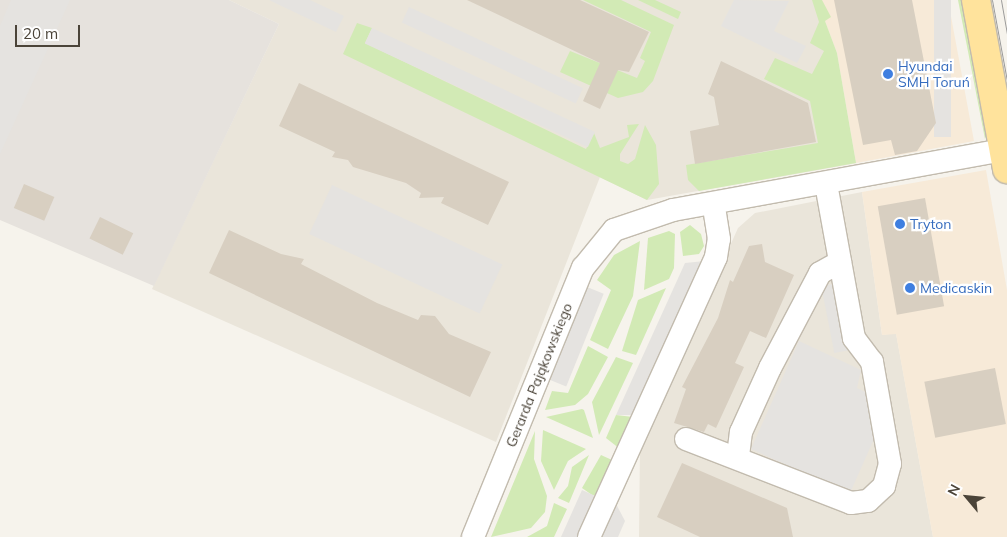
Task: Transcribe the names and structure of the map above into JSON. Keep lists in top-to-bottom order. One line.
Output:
{"streets":{"street":["Gerarda Pająkowskiego"]},"places":["Hyundai SMH Toruń","Tryton","Medicaskin"],"scale_bar":"20 m","north":"top left"}
